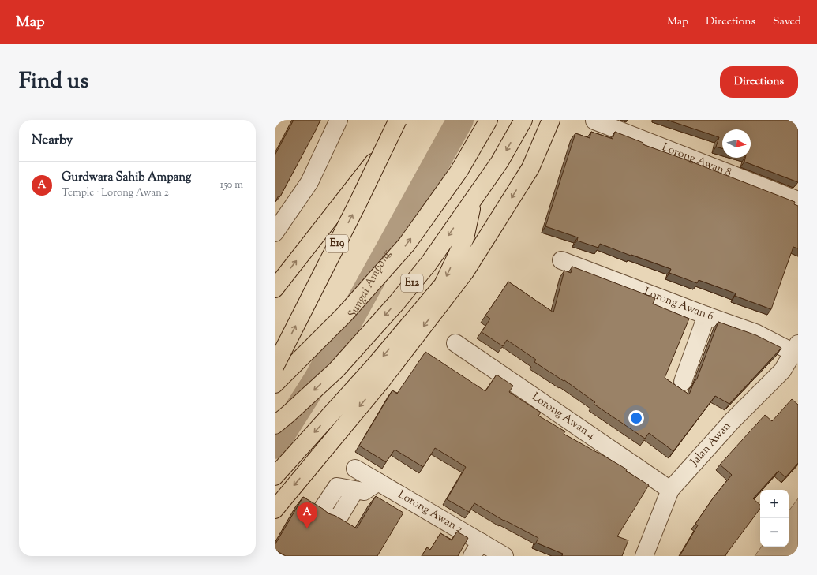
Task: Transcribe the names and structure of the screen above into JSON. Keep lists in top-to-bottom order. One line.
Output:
{"streets":{"highway":["E19","E12"],"street":["Lorong Awan 8","Lorong Awan 6","Lorong Awan 4","Jalan Awan","Lorong Awan 2"]},"crossings":[["Lorong Awan 6","Jalan Awan"],["Lorong Awan 4","Jalan Awan"]],"water":["Sungai Ampang"],"north":"right","page":{"header":"Map","nav":["Map","Directions","Saved"],"title":"Find us","buttons":"Directions","heading":"Nearby","list":[{"mark":"A","name":"Gurdwara Sahib Ampang","note":"Temple · Lorong Awan 2","value":"150 m"}],"map_buttons":["+","−"],"pins":"A"}}
